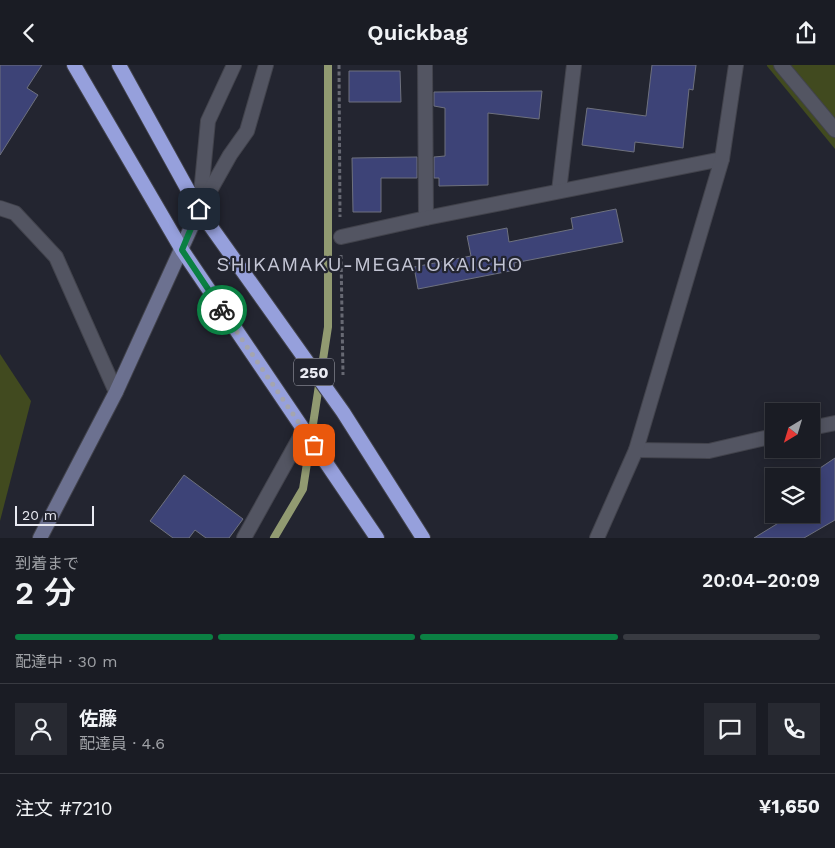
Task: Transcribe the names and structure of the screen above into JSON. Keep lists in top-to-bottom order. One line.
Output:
{"streets":{"highway":["250"]},"districts":["SHIKAMAKU-MEGATOKAICHO"],"scale_bar":"20 m","north":"bottom left","page":{"header":"Quickbag","scale":"20 m","heading":["2 分","到着まで","20:04–20:09"],"panel":["佐藤","配達員 · 4.6","注文 #7210","¥1,650"],"bar":"配達中 · 30 m"}}
